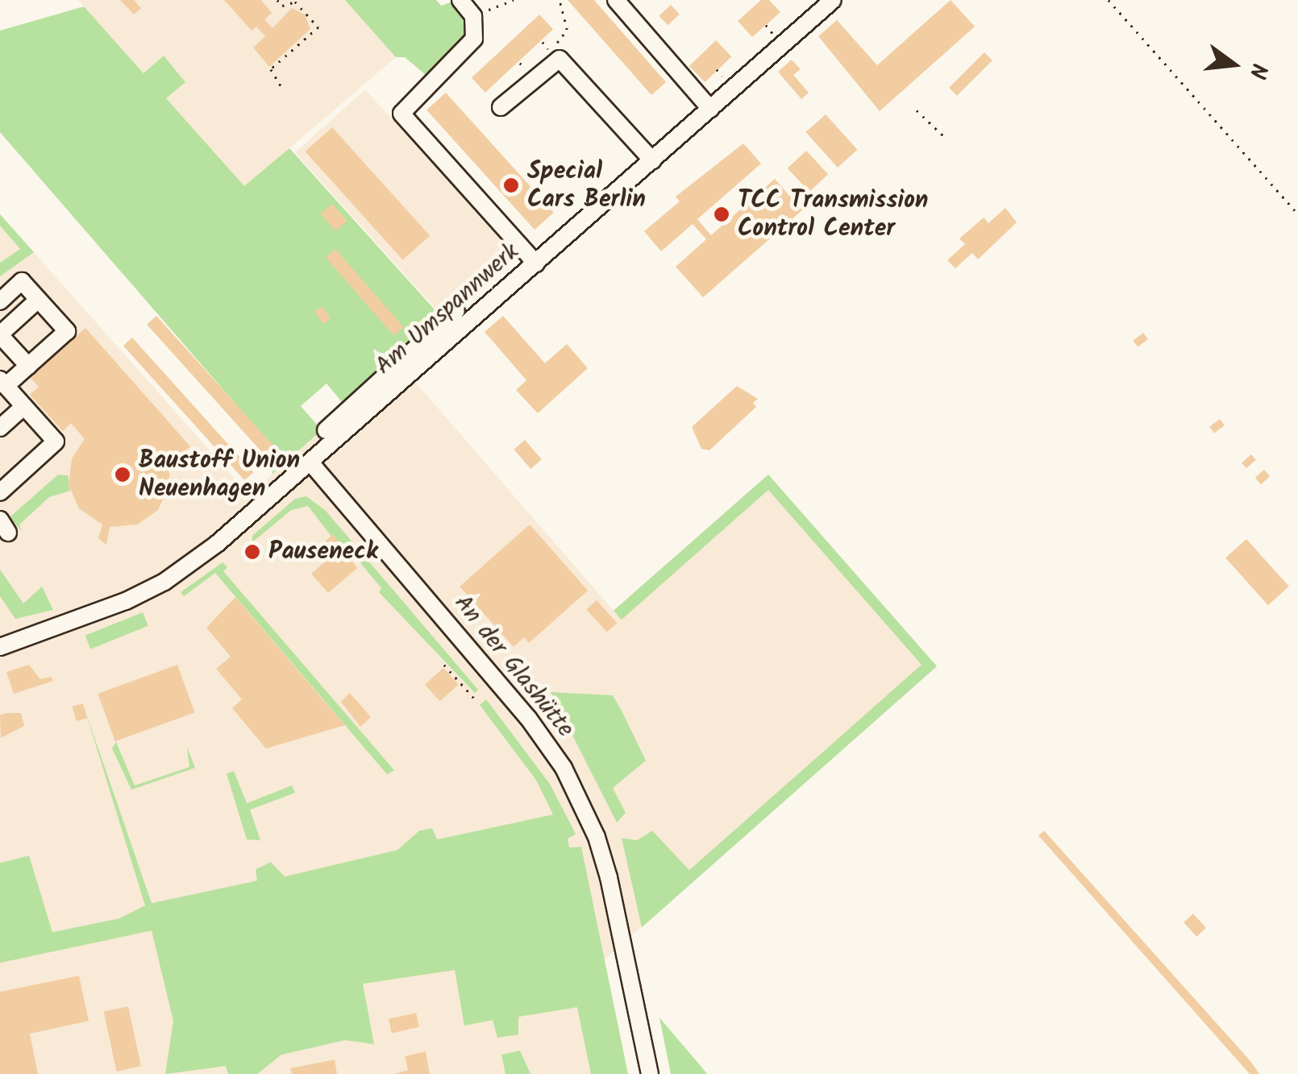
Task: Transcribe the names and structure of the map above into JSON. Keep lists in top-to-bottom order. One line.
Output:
{"streets":{"street":["Am Umspannwerk","An der Glashütte"]},"crossings":[["Am Umspannwerk","An der Glashütte"]],"places":["Special Cars Berlin","TCC Transmission Control Center","Baustoff Union Neuenhagen","Pauseneck"],"north":"right"}
